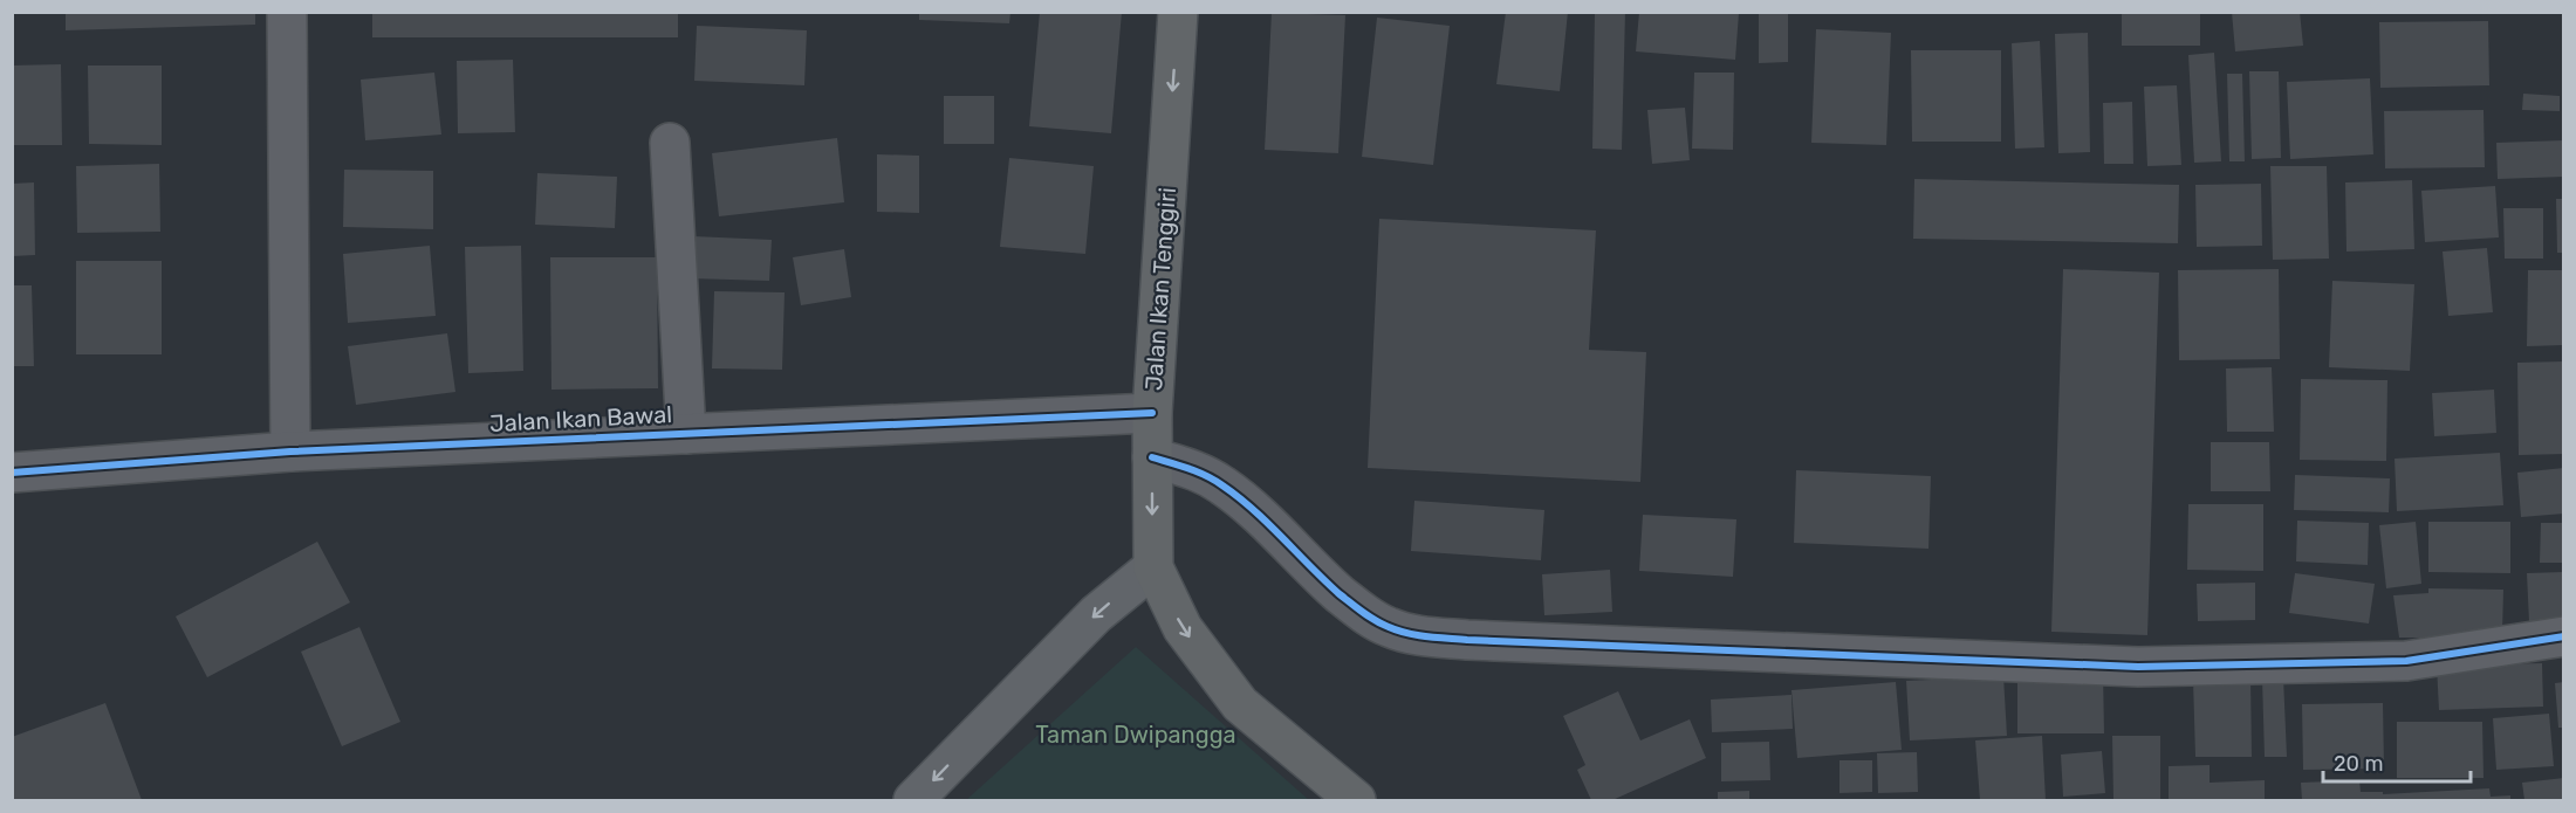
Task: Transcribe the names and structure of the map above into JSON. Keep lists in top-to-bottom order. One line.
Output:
{"streets":{"highway":["Jalan Ikan Tenggiri"],"street":["Jalan Ikan Bawal"]},"crossings":[["Jalan Ikan Tenggiri","Jalan Ikan Bawal"]],"one_way":["Jalan Ikan Tenggiri"],"parks":["Taman Dwipangga"],"scale_bar":"20 m"}
